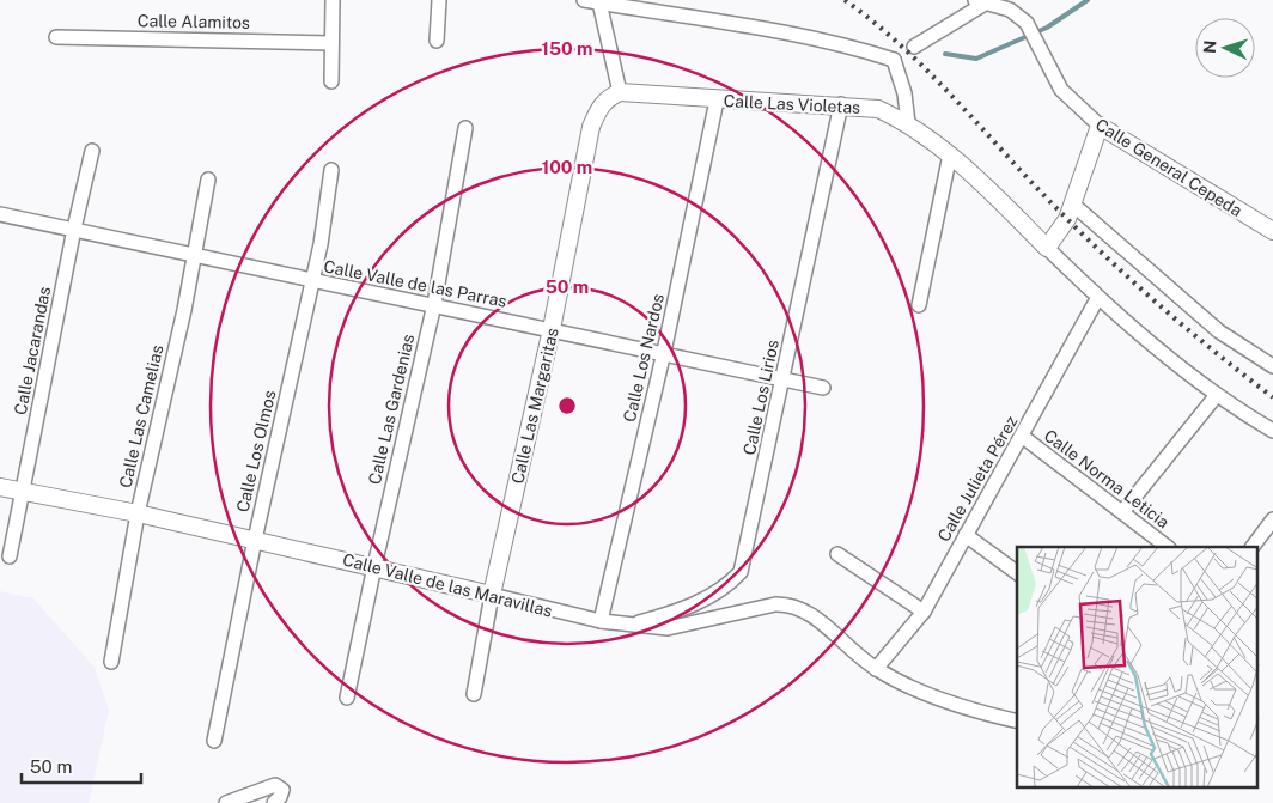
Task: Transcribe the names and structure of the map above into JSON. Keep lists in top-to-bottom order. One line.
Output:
{"streets":{"street":["Calle Alamitos","Calle Las Violetas","Calle General Cepeda","Calle Valle de las Parras","Calle Jacarandas","Calle Los Nardos","Calle Los Lirios","Calle Las Margaritas","Calle Las Gardenias","Calle Las Camelias","Calle Los Olmos","Calle Julieta Pérez","Calle Norma Leticia","Calle Valle de las Maravillas"]},"crossings":[["Calle Las Violetas","Calle Los Nardos"],["Calle Las Violetas","Calle Los Lirios"],["Calle Las Violetas","Calle Las Margaritas"],["Calle Valle de las Parras","Calle Jacarandas"],["Calle Valle de las Parras","Calle Los Nardos"],["Calle Valle de las Parras","Calle Los Lirios"],["Calle Valle de las Parras","Calle Las Margaritas"],["Calle Valle de las Parras","Calle Las Gardenias"],["Calle Valle de las Parras","Calle Las Camelias"],["Calle Valle de las Parras","Calle Los Olmos"],["Calle Jacarandas","Calle Valle de las Maravillas"],["Calle Los Nardos","Calle Valle de las Maravillas"],["Calle Los Lirios","Calle Valle de las Maravillas"],["Calle Las Margaritas","Calle Valle de las Maravillas"],["Calle Las Gardenias","Calle Valle de las Maravillas"],["Calle Las Camelias","Calle Valle de las Maravillas"],["Calle Los Olmos","Calle Valle de las Maravillas"],["Calle Julieta Pérez","Calle Norma Leticia"],["Calle Julieta Pérez","Calle Valle de las Maravillas"]],"scale_bar":"50 m","north":"left","rings":["150 m","100 m","50 m"]}
